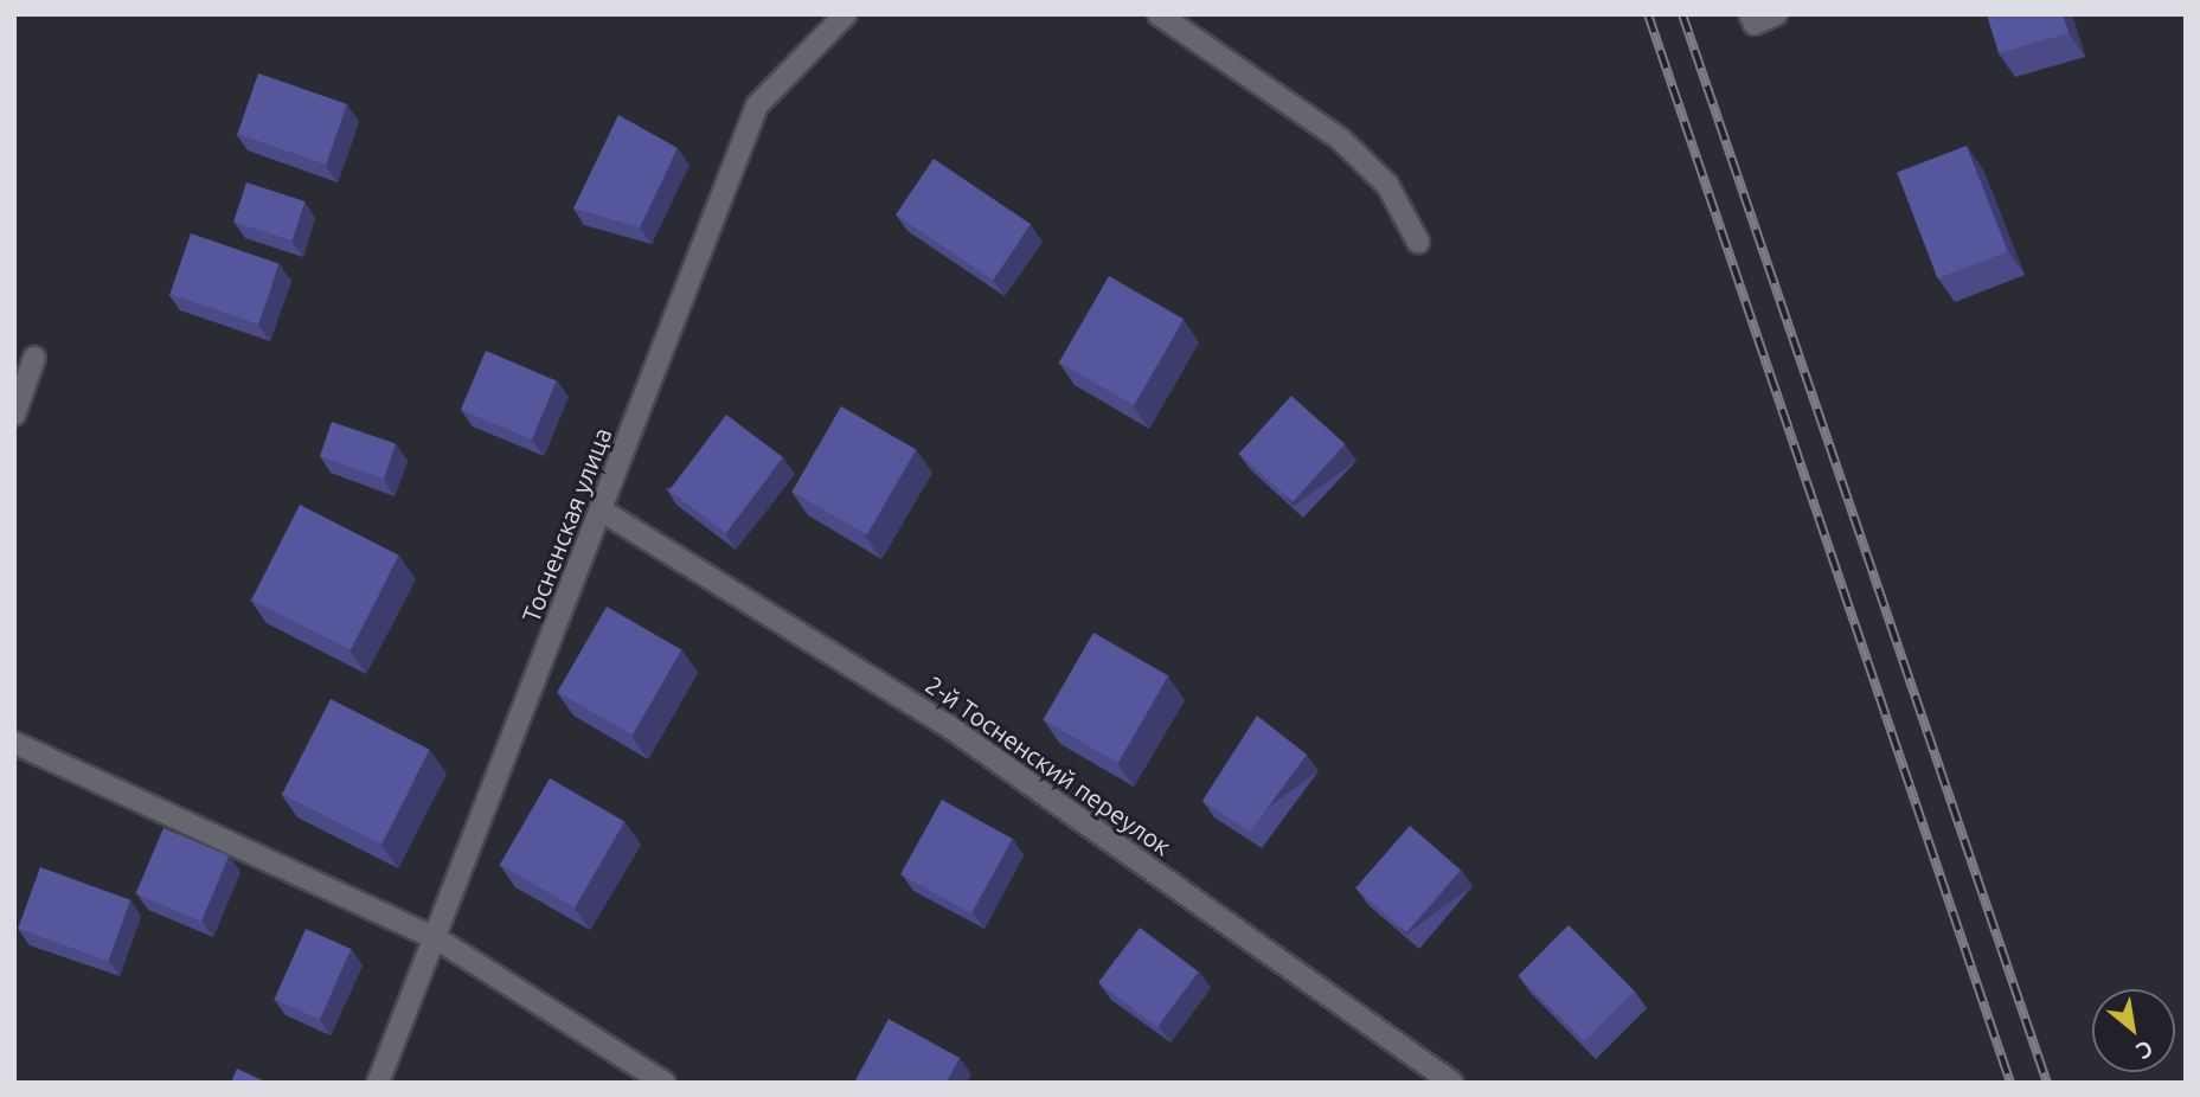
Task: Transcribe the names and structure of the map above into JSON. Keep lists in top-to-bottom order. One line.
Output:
{"streets":{"street":["Тосненская улица","2-й Тосненский переулок"]},"crossings":[["Тосненская улица","2-й Тосненский переулок"]],"north":"bottom right"}
